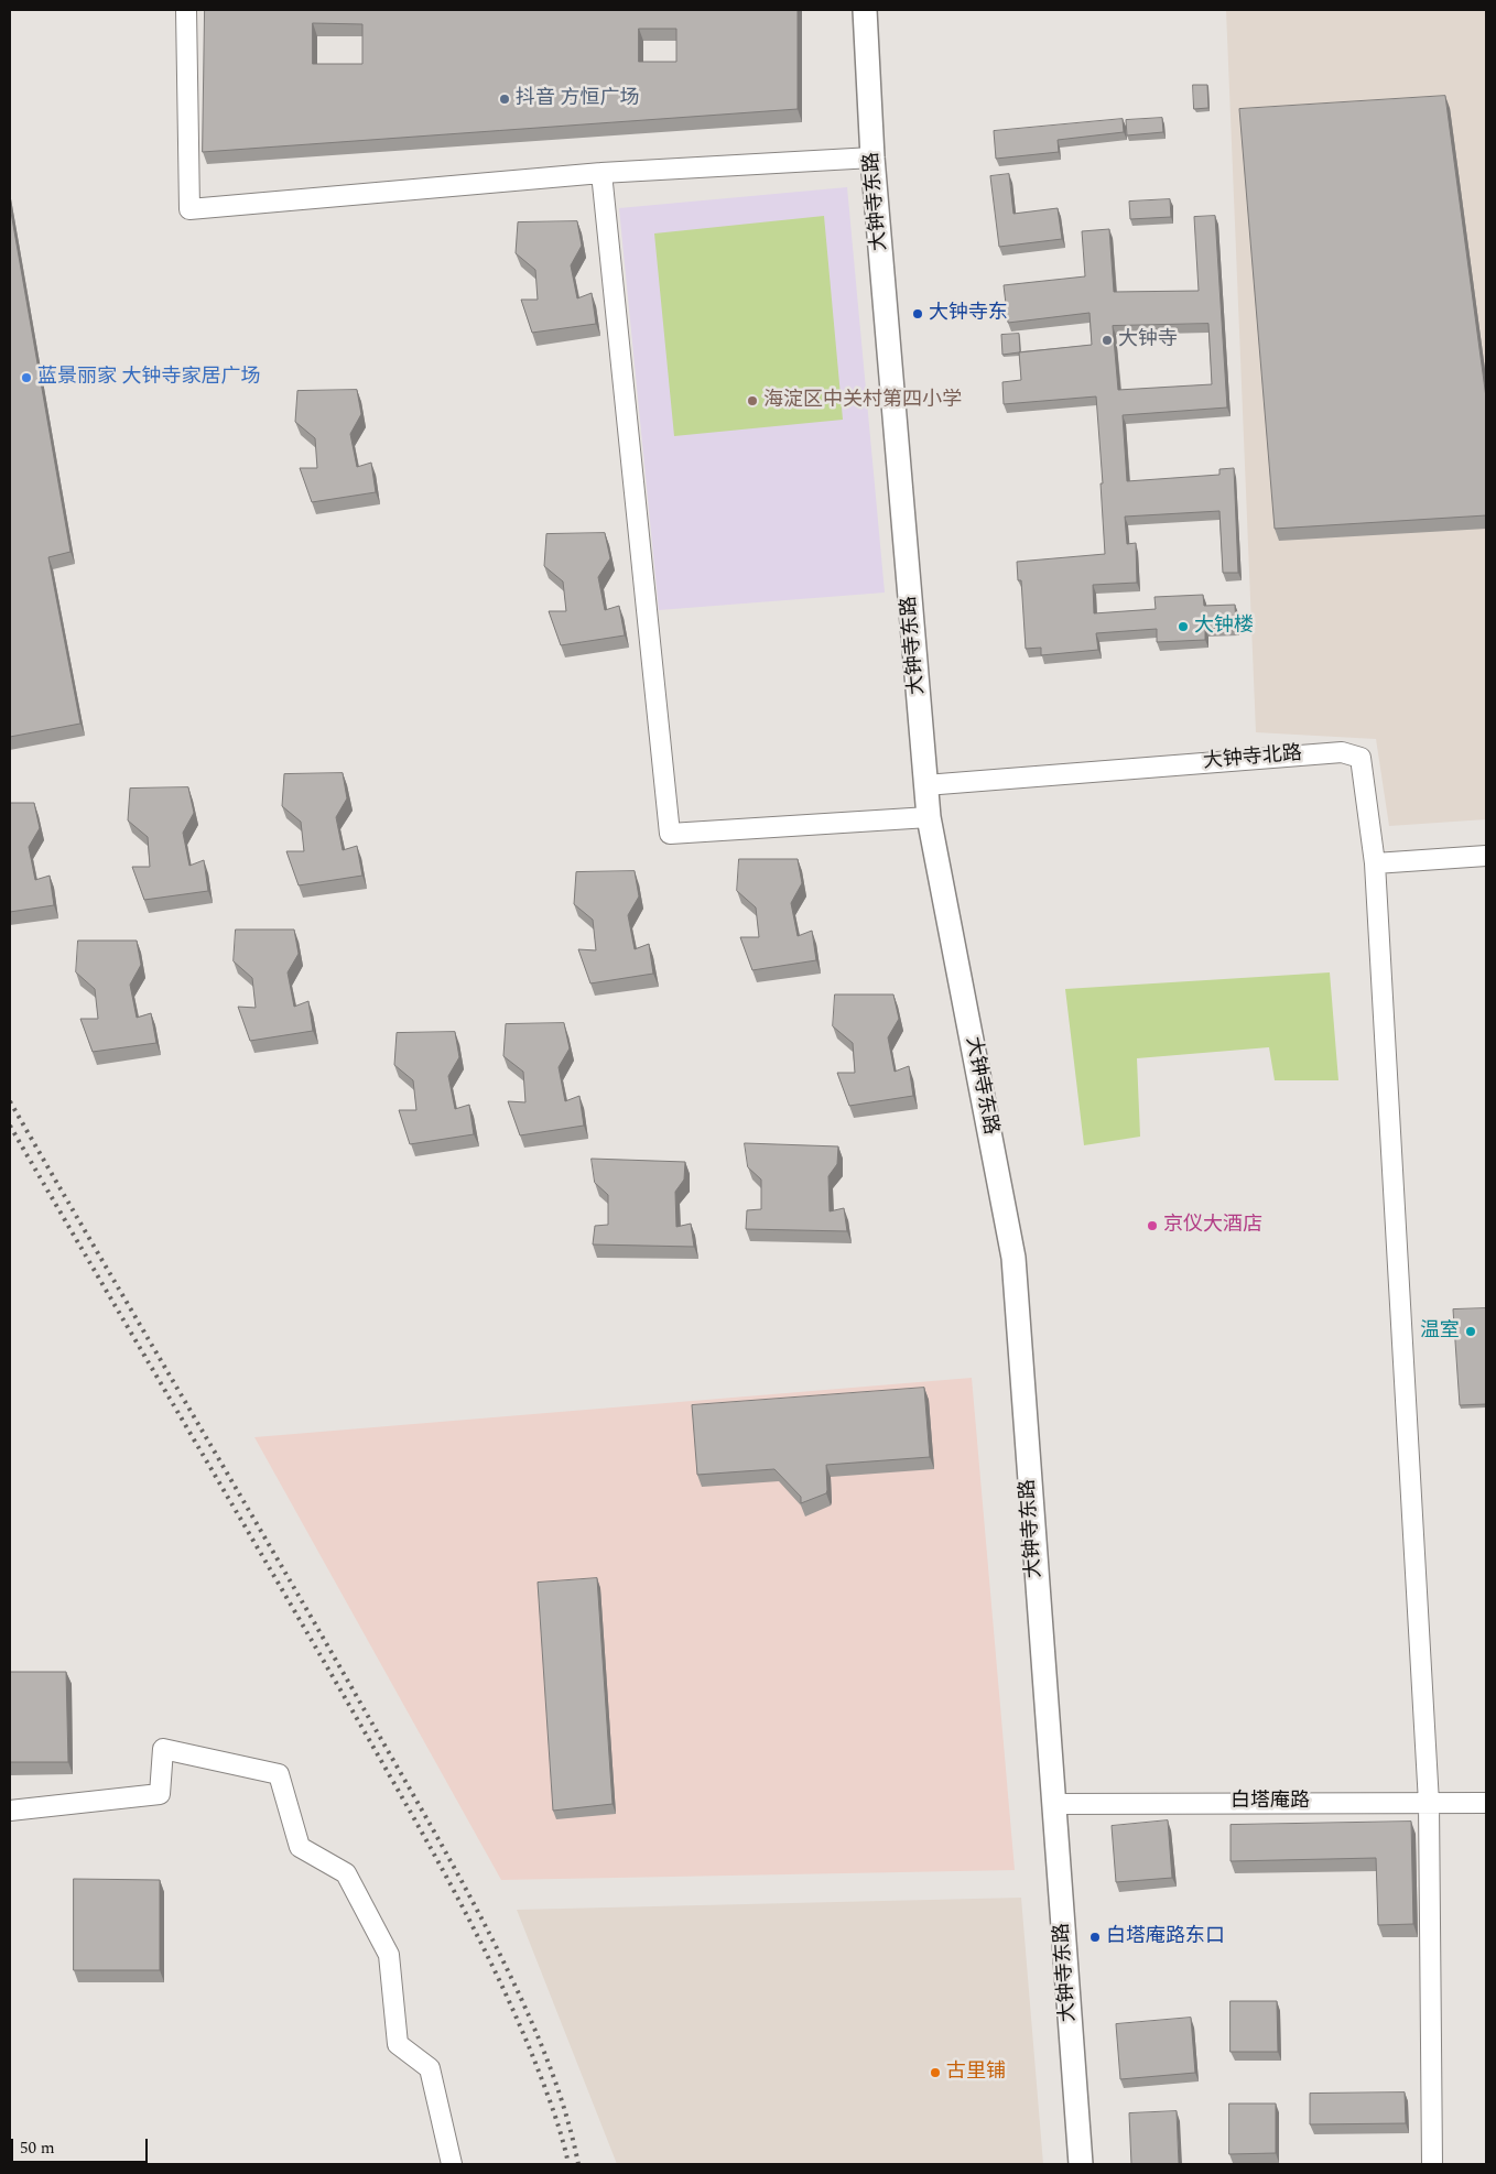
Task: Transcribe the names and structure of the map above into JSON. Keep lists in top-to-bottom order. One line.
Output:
{"streets":{"street":["大钟寺东路","大钟寺北路","白塔庵路"]},"crossings":[["大钟寺东路","大钟寺北路"],["大钟寺东路","白塔庵路"]],"places":["抖音 方恒广场","大钟寺东","大钟寺","蓝景丽家 大钟寺家居广场","海淀区中关村第四小学","大钟楼","京仪大酒店","温室","白塔庵路东口","古里铺"],"scale_bar":"50 m"}
